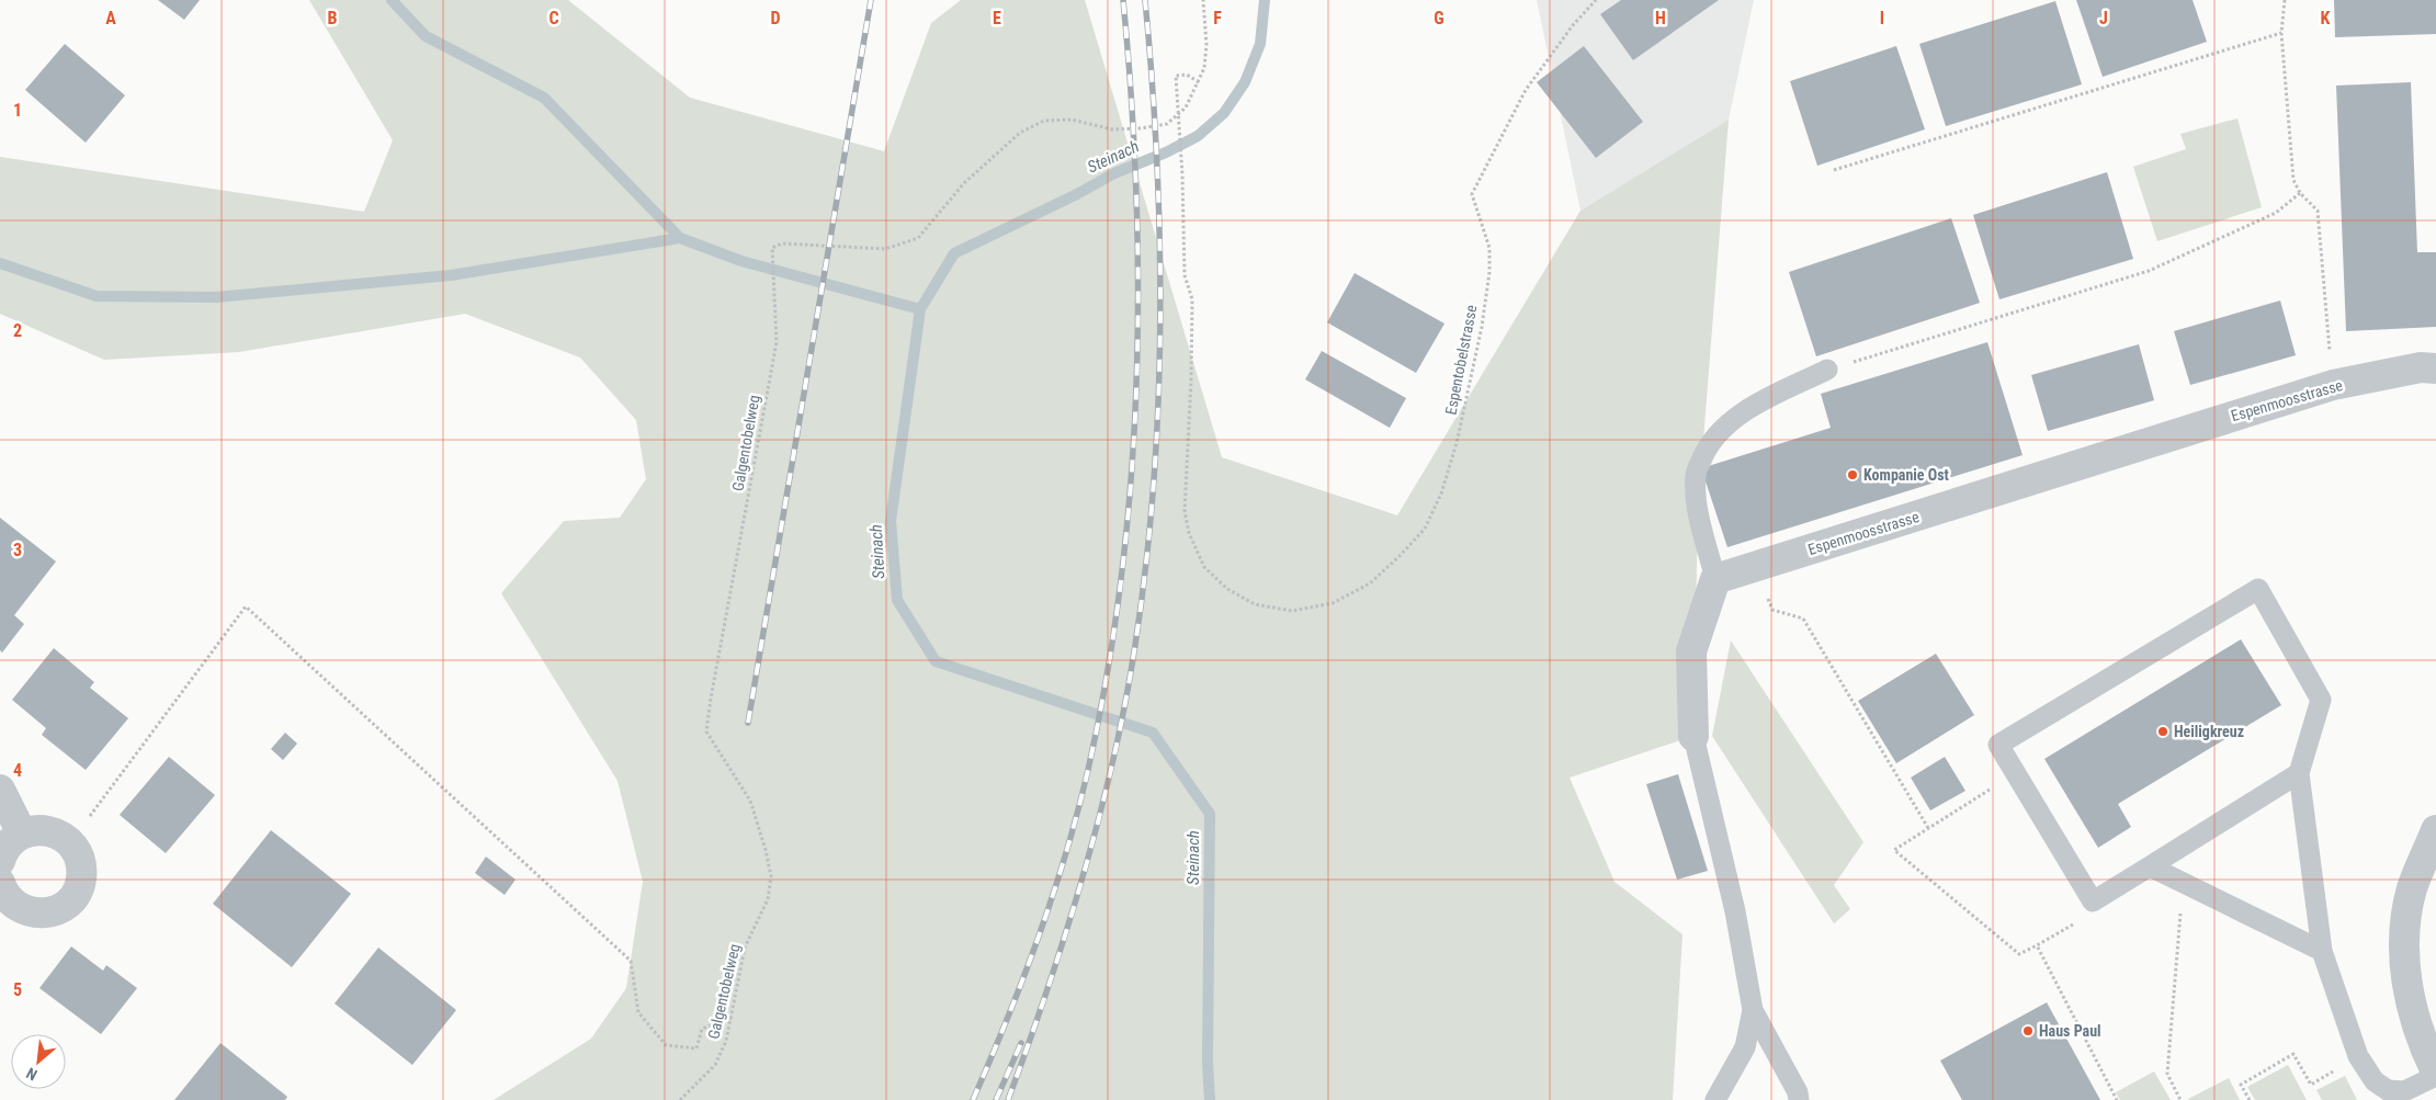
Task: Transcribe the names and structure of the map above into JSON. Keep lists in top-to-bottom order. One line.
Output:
{"streets":{"street":["Espenmoosstrasse"],"path":["Espentobelstrasse","Galgentobelweg"]},"crossings":[["Espentobelstrasse","Galgentobelweg"]],"water":["Steinach"],"places":["Kompanie Ost","Heiligkreuz","Haus Paul"],"north":"bottom left","grid":{"columns":["A","B","C","D","E","F","G","H","I","J","K"],"rows":["1","2","3","4","5"]}}
